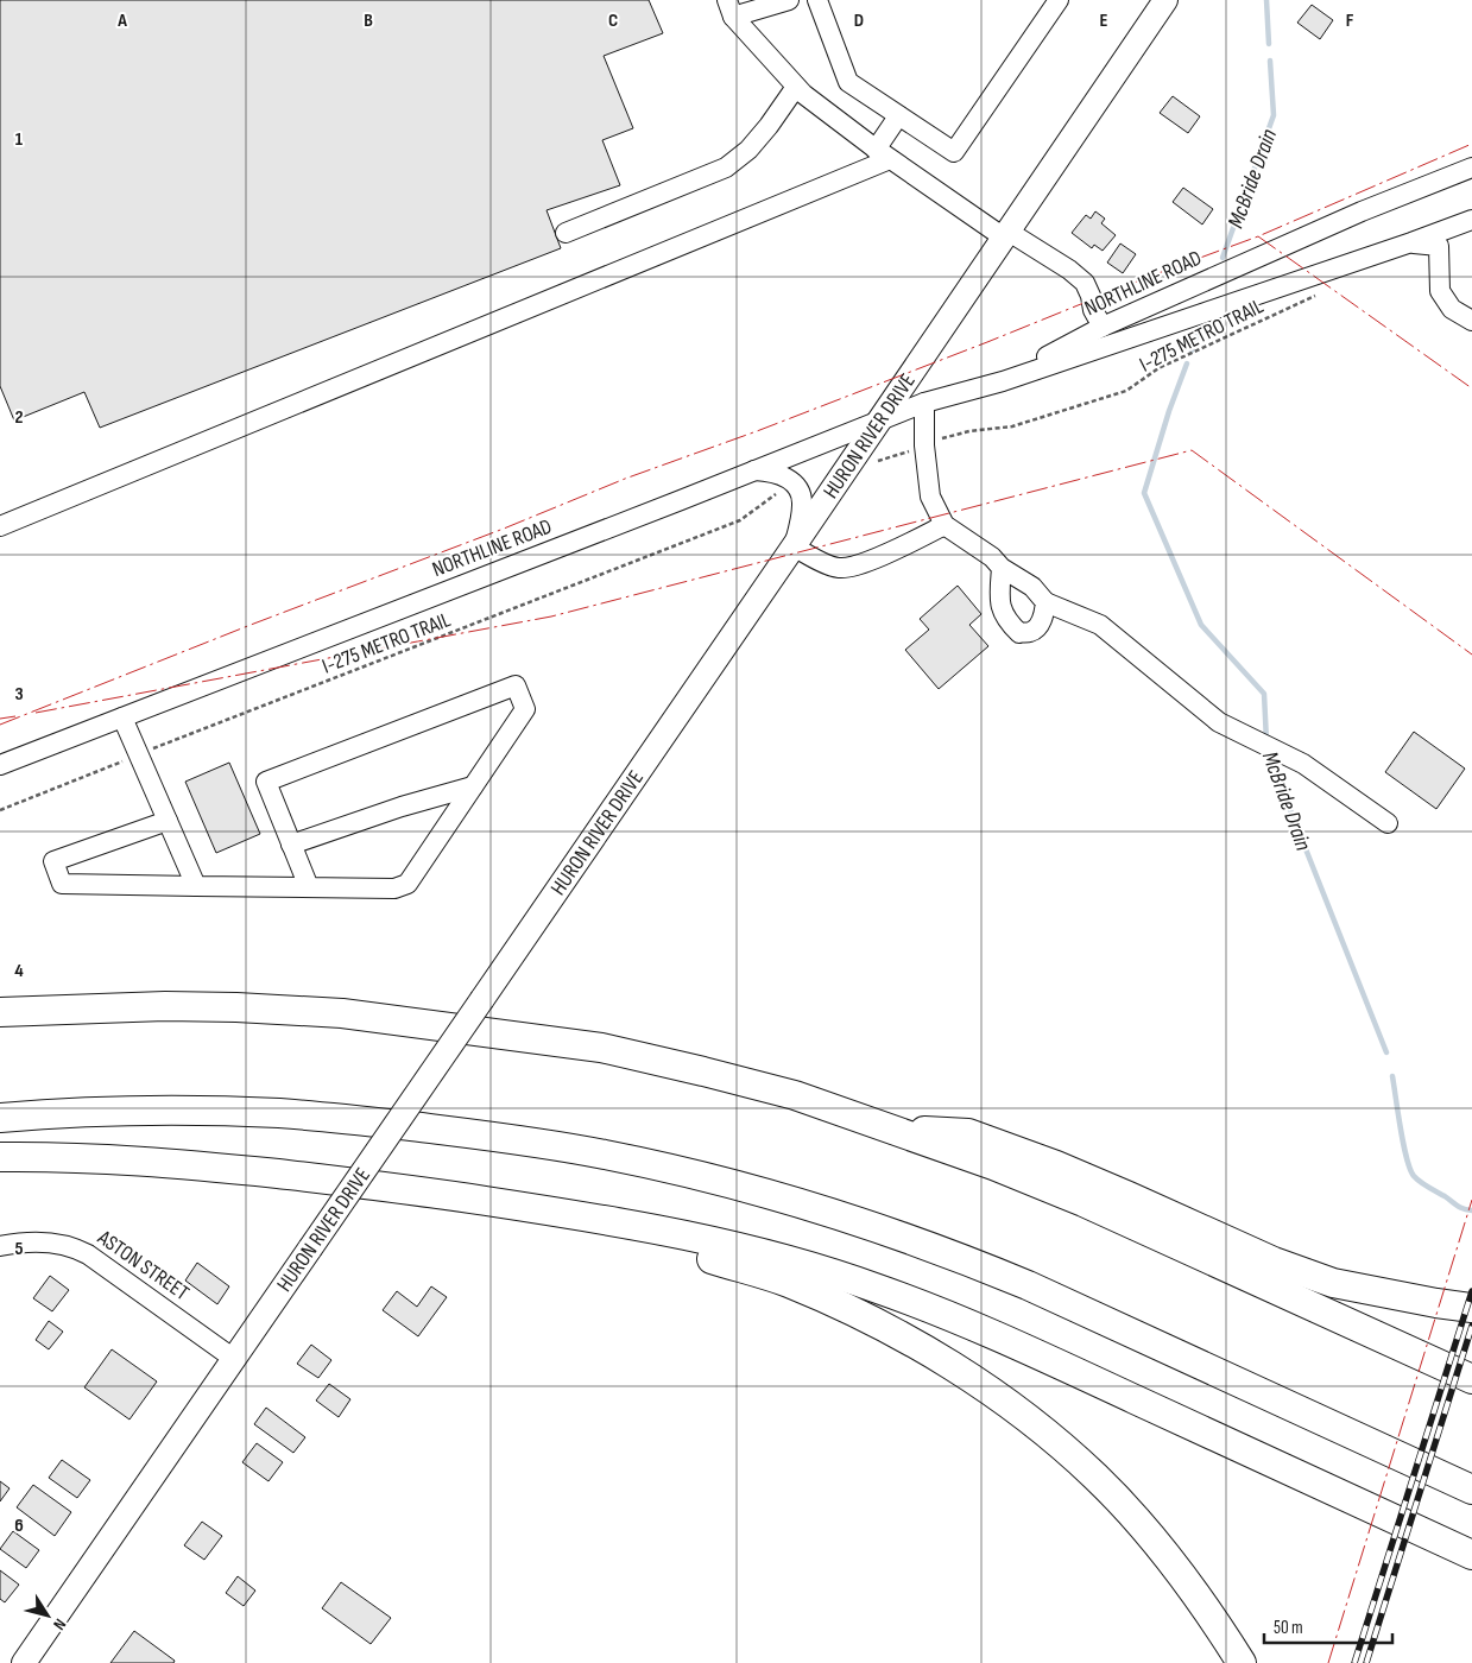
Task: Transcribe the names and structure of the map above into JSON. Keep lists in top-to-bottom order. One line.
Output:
{"streets":{"main road":["HURON RIVER DRIVE"],"street":["NORTHLINE ROAD","ASTON STREET"],"path":["I-275 METRO TRAIL"]},"crossings":[["NORTHLINE ROAD","HURON RIVER DRIVE"],["HURON RIVER DRIVE","ASTON STREET"]],"water":["McBride Drain"],"scale_bar":"50 m","north":"bottom right","grid":{"columns":["A","B","C","D","E","F"],"rows":["1","2","3","4","5","6"]}}
